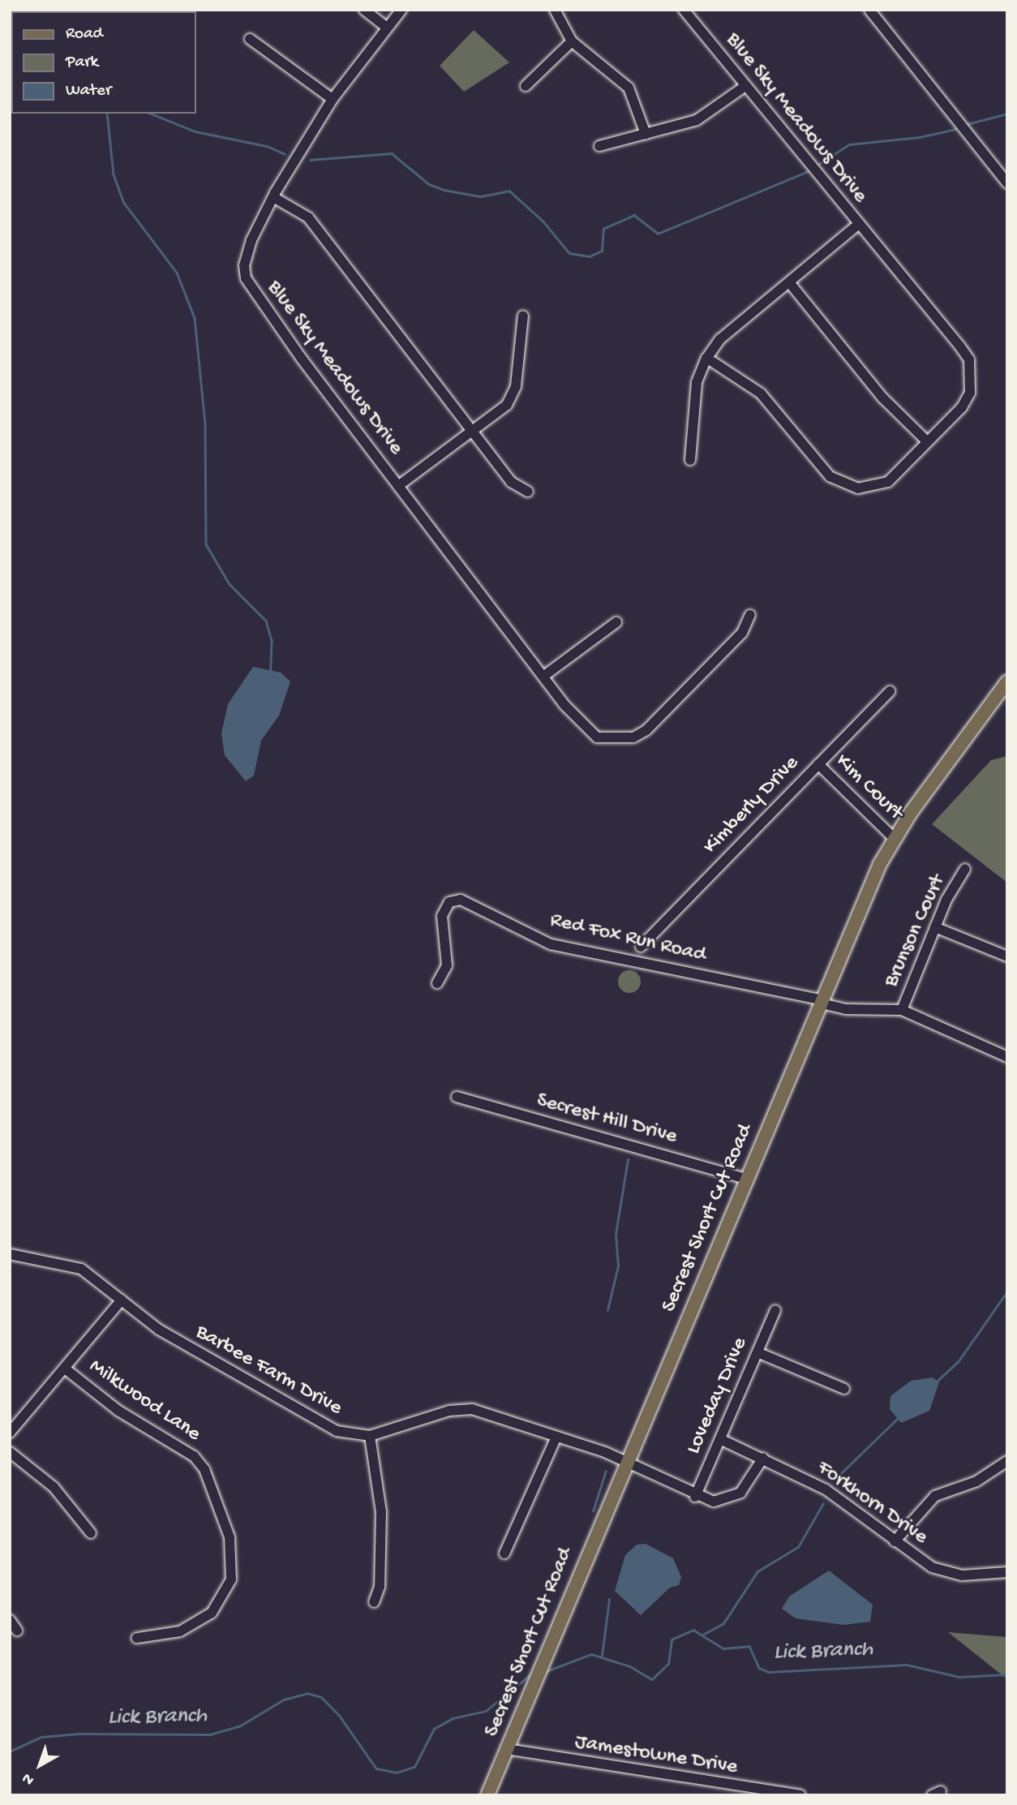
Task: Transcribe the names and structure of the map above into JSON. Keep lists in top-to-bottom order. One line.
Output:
{"streets":{"main road":["Secrest Short Cut Road"],"street":["Blue Sky Meadows Drive","Kim Court","Kimberly Drive","Brunson Court","Red Fox Run Road","Secrest Hill Drive","Barbee Farm Drive","Loveday Drive","Milkwood Lane","Forkhorn Drive","Jamestowne Drive"]},"crossings":[["Kim Court","Kimberly Drive"],["Kim Court","Secrest Short Cut Road"],["Brunson Court","Red Fox Run Road"],["Red Fox Run Road","Secrest Short Cut Road"],["Secrest Hill Drive","Secrest Short Cut Road"],["Secrest Short Cut Road","Barbee Farm Drive"],["Secrest Short Cut Road","Jamestowne Drive"],["Barbee Farm Drive","Loveday Drive"],["Loveday Drive","Forkhorn Drive"]],"water":["Lick Branch"],"legend":["Road","Park","Water"],"north":"bottom left"}
